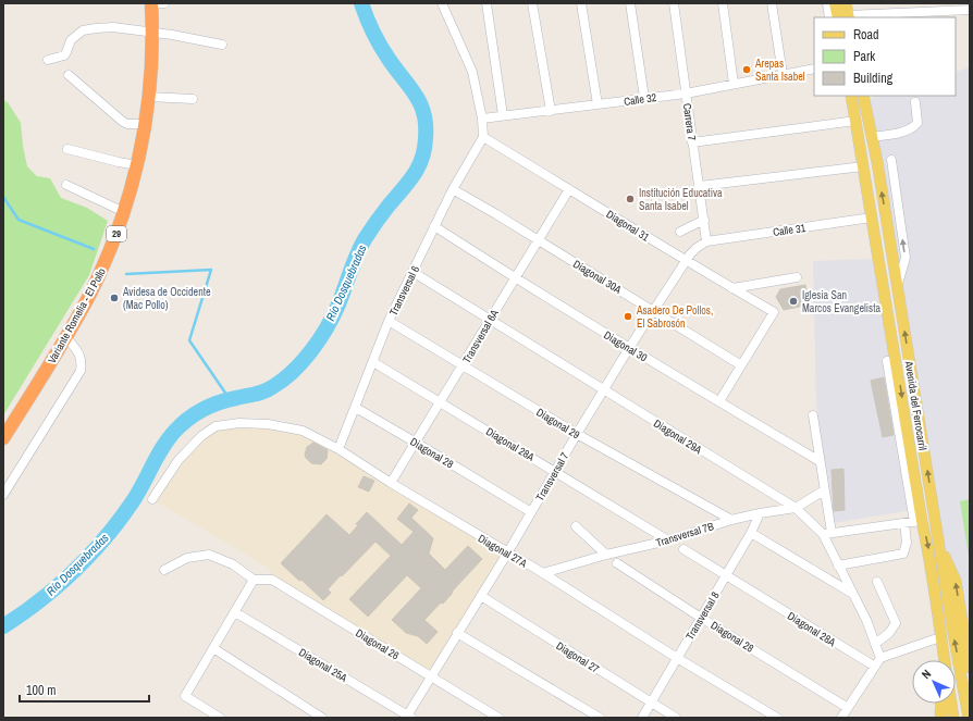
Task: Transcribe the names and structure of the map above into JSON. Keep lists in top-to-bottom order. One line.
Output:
{"streets":{"highway":["29","Variante Romelia - El Pollo"],"main road":["Avenida del Ferrocarril"],"street":["Calle 32","Carrera 7","Diagonal 31","Calle 31","Diagonal 30A","Transversal 6","Transversal 6A","Diagonal 30","Diagonal 29","Diagonal 29A","Diagonal 28A","Diagonal 28","Transversal 7","Transversal 7B","Diagonal 27A","Transversal 8","Diagonal 26","Diagonal 27","Diagonal 25A"]},"crossings":[["Calle 32","Carrera 7"],["Carrera 7","Calle 31"],["Carrera 7","Transversal 7"],["Diagonal 31","Diagonal 30A"],["Diagonal 31","Transversal 6"],["Diagonal 31","Transversal 6A"],["Diagonal 31","Transversal 7"],["Calle 31","Avenida del Ferrocarril"],["Calle 31","Transversal 7"],["Diagonal 30A","Transversal 6"],["Diagonal 30A","Transversal 6A"],["Diagonal 30A","Transversal 7"],["Transversal 6","Diagonal 30"],["Transversal 6","Diagonal 29"],["Transversal 6","Diagonal 29A"],["Transversal 6","Diagonal 28A"],["Transversal 6","Diagonal 28"],["Transversal 6","Diagonal 27A"],["Transversal 6A","Diagonal 30"],["Transversal 6A","Diagonal 29"],["Transversal 6A","Diagonal 29A"],["Transversal 6A","Diagonal 28A"],["Transversal 6A","Diagonal 28"],["Transversal 6A","Diagonal 27A"],["Diagonal 30","Transversal 7"],["Diagonal 29","Transversal 7"],["Diagonal 29","Transversal 7B"],["Diagonal 29A","Transversal 7"],["Diagonal 29A","Transversal 7B"],["Diagonal 28A","Transversal 7"],["Diagonal 28A","Transversal 7B"],["Diagonal 28A","Transversal 8"],["Diagonal 28","Transversal 7"],["Diagonal 28","Transversal 8"],["Transversal 7","Diagonal 27A"],["Transversal 7","Diagonal 26"],["Transversal 7","Diagonal 27"],["Transversal 7","Diagonal 25A"],["Transversal 7B","Diagonal 27A"],["Transversal 7B","Transversal 8"],["Diagonal 27A","Transversal 8"],["Transversal 8","Diagonal 27"]],"water":["Río Dosquebradas"],"places":["Arepas Santa Isabel","Institución Educativa Santa Isabel","Avidesa de Occidente (Mac Pollo)","Iglesia San Marcos Evangelista","Asadero De Pollos, El Sabrosón"],"legend":["Road","Park","Building"],"scale_bar":"100 m","north":"top left"}
